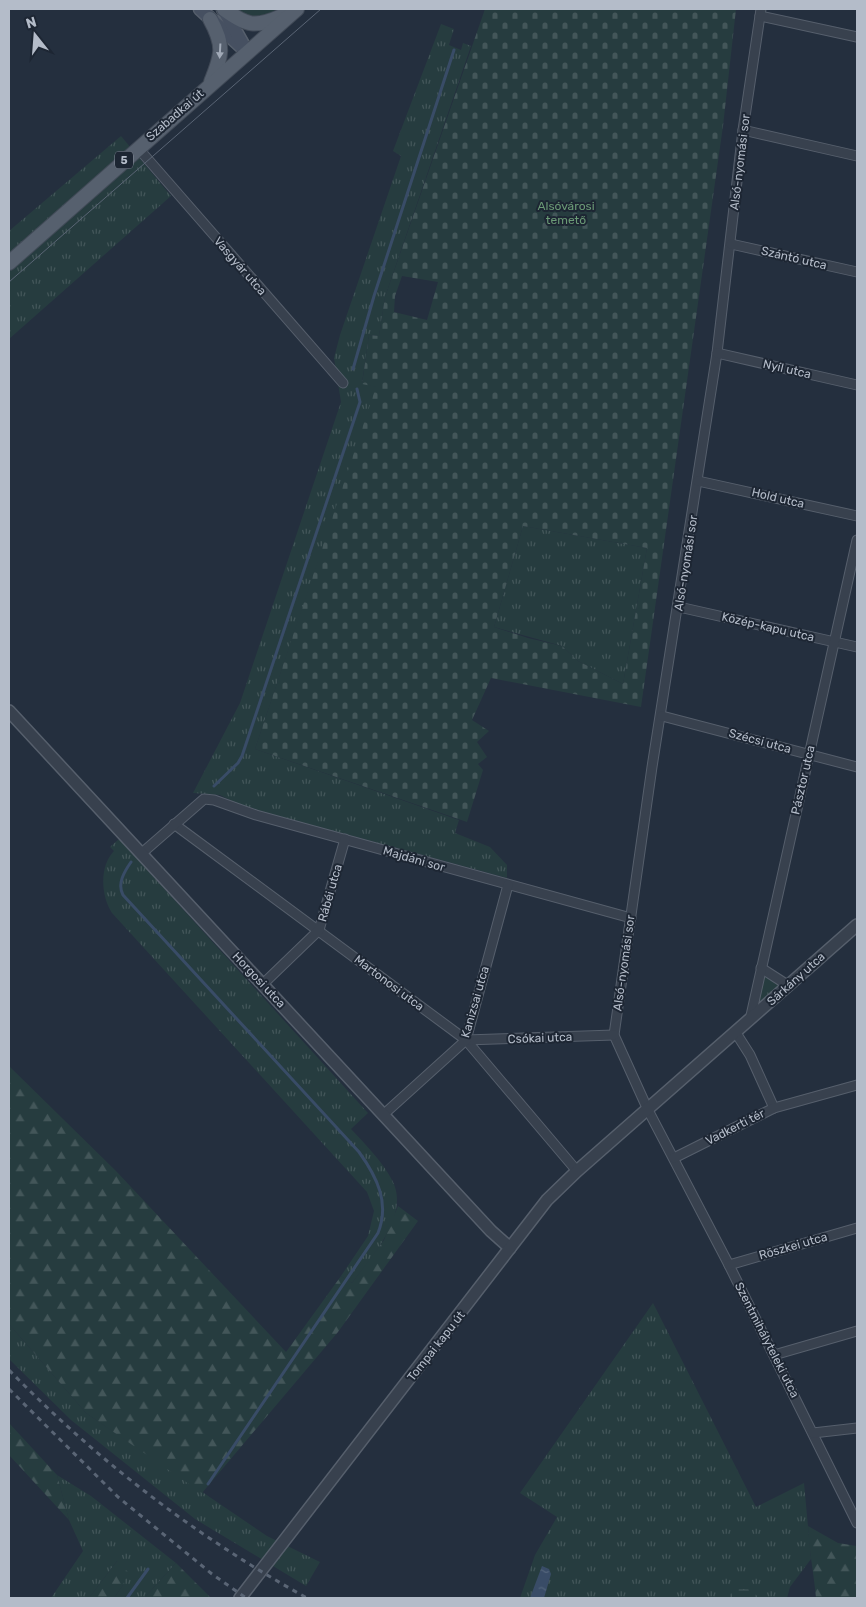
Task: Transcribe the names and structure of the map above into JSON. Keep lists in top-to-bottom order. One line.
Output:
{"streets":{"main road":["Szabadkai út","5"],"street":["Alsó-nyomási sor","Szántó utca","Vasgyár utca","Nyíl utca","Hold utca","Közép-kapu utca","Szécsi utca","Pásztor utca","Majdáni sor","Rábéi utca","Sárkány utca","Horgosi utca","Martonosi utca","Kanizsai utca","Csókai utca","Vadkerti tér","Röszkei utca","Szentmihályteleki utca","Tompai kapu út"]},"crossings":[["Szabadkai út","Vasgyár utca"],["Alsó-nyomási sor","Szántó utca"],["Alsó-nyomási sor","Nyíl utca"],["Alsó-nyomási sor","Hold utca"],["Alsó-nyomási sor","Közép-kapu utca"],["Alsó-nyomási sor","Szécsi utca"],["Alsó-nyomási sor","Majdáni sor"],["Alsó-nyomási sor","Csókai utca"],["Közép-kapu utca","Pásztor utca"],["Szécsi utca","Pásztor utca"],["Pásztor utca","Sárkány utca"],["Majdáni sor","Rábéi utca"],["Majdáni sor","Martonosi utca"],["Majdáni sor","Kanizsai utca"],["Rábéi utca","Horgosi utca"],["Rábéi utca","Martonosi utca"],["Sárkány utca","Vadkerti tér"],["Horgosi utca","Kanizsai utca"],["Horgosi utca","Tompai kapu út"],["Martonosi utca","Kanizsai utca"],["Martonosi utca","Csókai utca"],["Martonosi utca","Tompai kapu út"],["Kanizsai utca","Csókai utca"],["Vadkerti tér","Szentmihályteleki utca"],["Röszkei utca","Szentmihályteleki utca"]],"parks":["Alsóvárosi temető"],"north":"top"}
